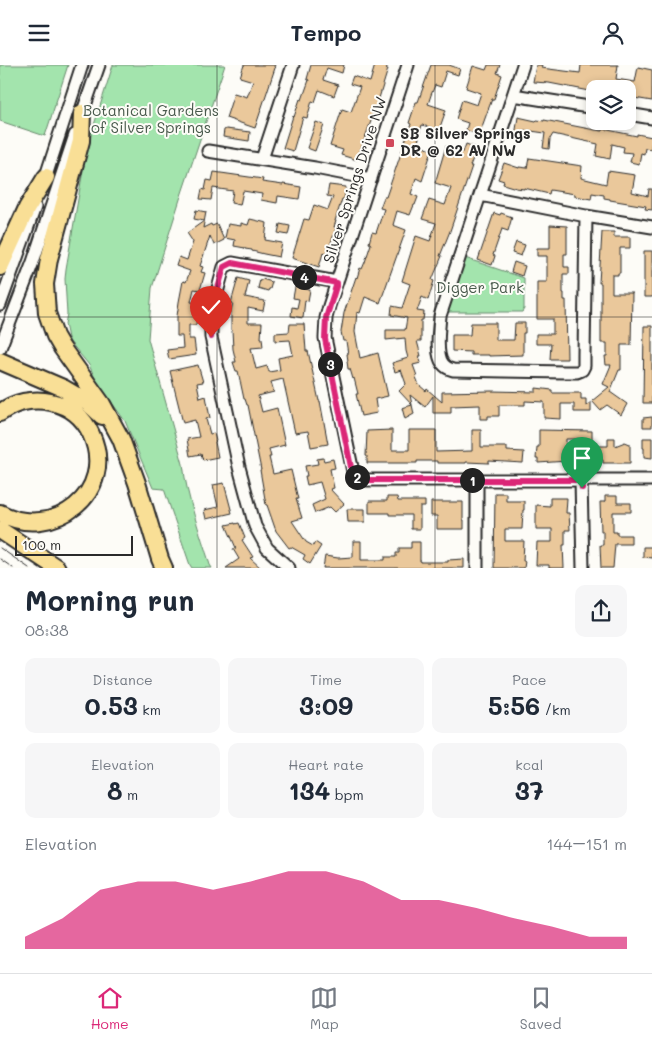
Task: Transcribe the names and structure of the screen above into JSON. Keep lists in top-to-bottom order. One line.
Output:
{"streets":{"street":["Silver Springs Drive NW"]},"parks":["Botanical Gardens of Silver Springs","Digger Park"],"places":{"transit":["SB Silver Springs DR @ 62 AV NW"]},"scale_bar":"100 m","page":{"header":"Tempo","pins":["4","3","2","1"],"scale":"100 m","heading":["Morning run","08:38"],"stats":[["Distance","0.53 km"],["Time","3:09"],["Pace","5:56 /km"],["Elevation","8 m"],["Heart rate","134 bpm"],["kcal","37"]],"chart":["Elevation","144–151 m"],"tabs":["Home","Map","Saved"]}}
